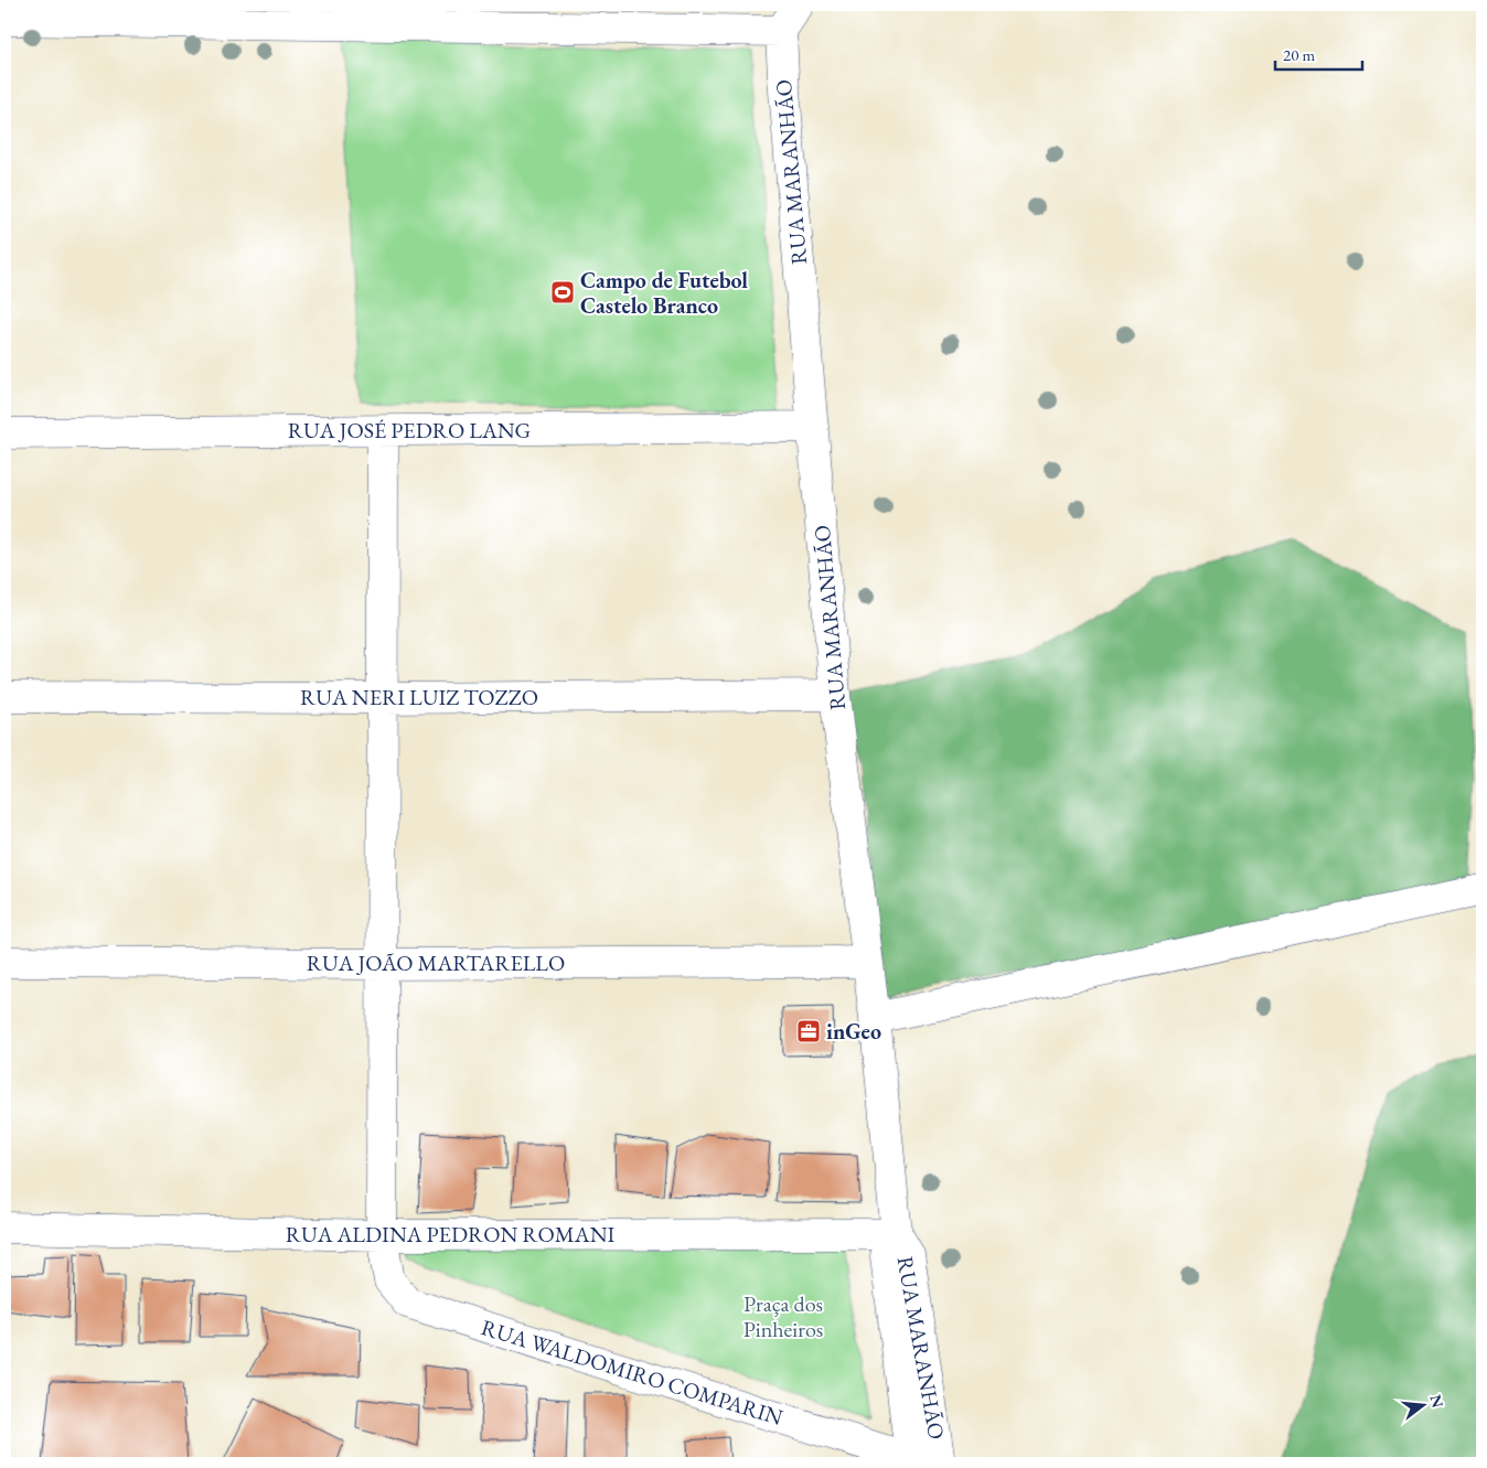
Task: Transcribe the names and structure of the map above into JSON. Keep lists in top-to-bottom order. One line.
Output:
{"streets":{"street":["RUA MARANHÃO","RUA JOSÉ PEDRO LANG","RUA NERI LUIZ TOZZO","RUA JOÃO MARTARELLO","RUA ALDINA PEDRON ROMANI","RUA WALDOMIRO COMPARIN"]},"crossings":[["RUA MARANHÃO","RUA JOSÉ PEDRO LANG"],["RUA MARANHÃO","RUA NERI LUIZ TOZZO"],["RUA MARANHÃO","RUA JOÃO MARTARELLO"],["RUA MARANHÃO","RUA ALDINA PEDRON ROMANI"],["RUA MARANHÃO","RUA WALDOMIRO COMPARIN"],["RUA JOSÉ PEDRO LANG","RUA WALDOMIRO COMPARIN"],["RUA NERI LUIZ TOZZO","RUA WALDOMIRO COMPARIN"],["RUA JOÃO MARTARELLO","RUA WALDOMIRO COMPARIN"],["RUA ALDINA PEDRON ROMANI","RUA WALDOMIRO COMPARIN"]],"parks":["Praça dos Pinheiros"],"places":{"sports":["Campo de Futebol Castelo Branco"],"office":["inGeo"]},"scale_bar":"20 m","north":"right"}
